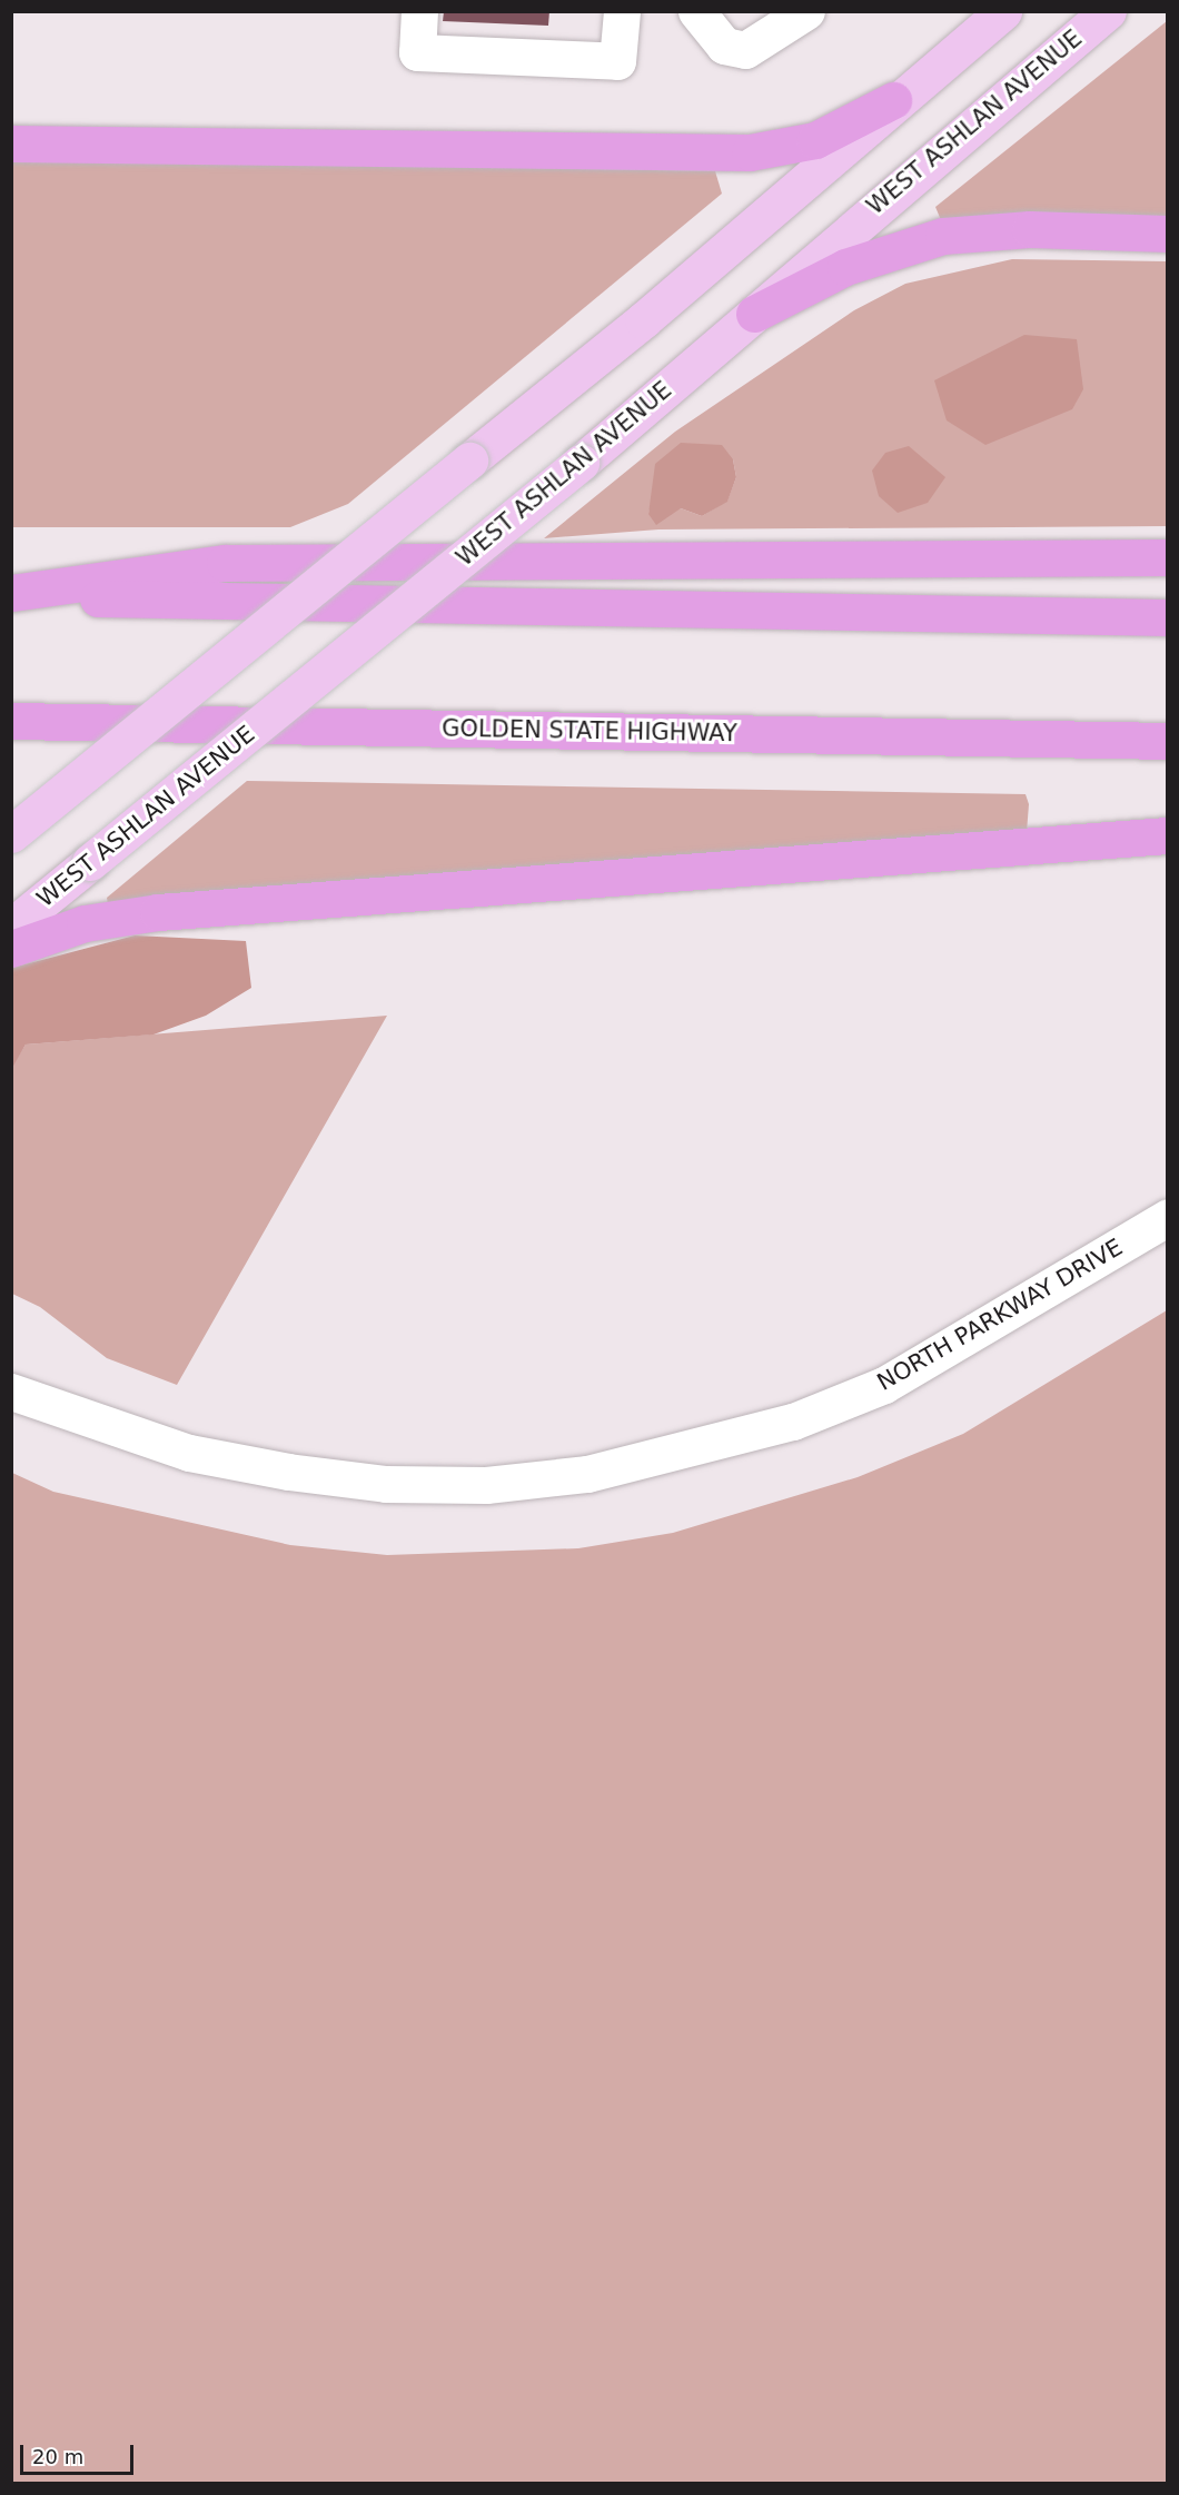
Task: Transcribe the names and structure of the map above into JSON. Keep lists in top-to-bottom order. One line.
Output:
{"streets":{"highway":["GOLDEN STATE HIGHWAY"],"main road":["WEST ASHLAN AVENUE"],"street":["NORTH PARKWAY DRIVE"]},"scale_bar":"20 m"}
